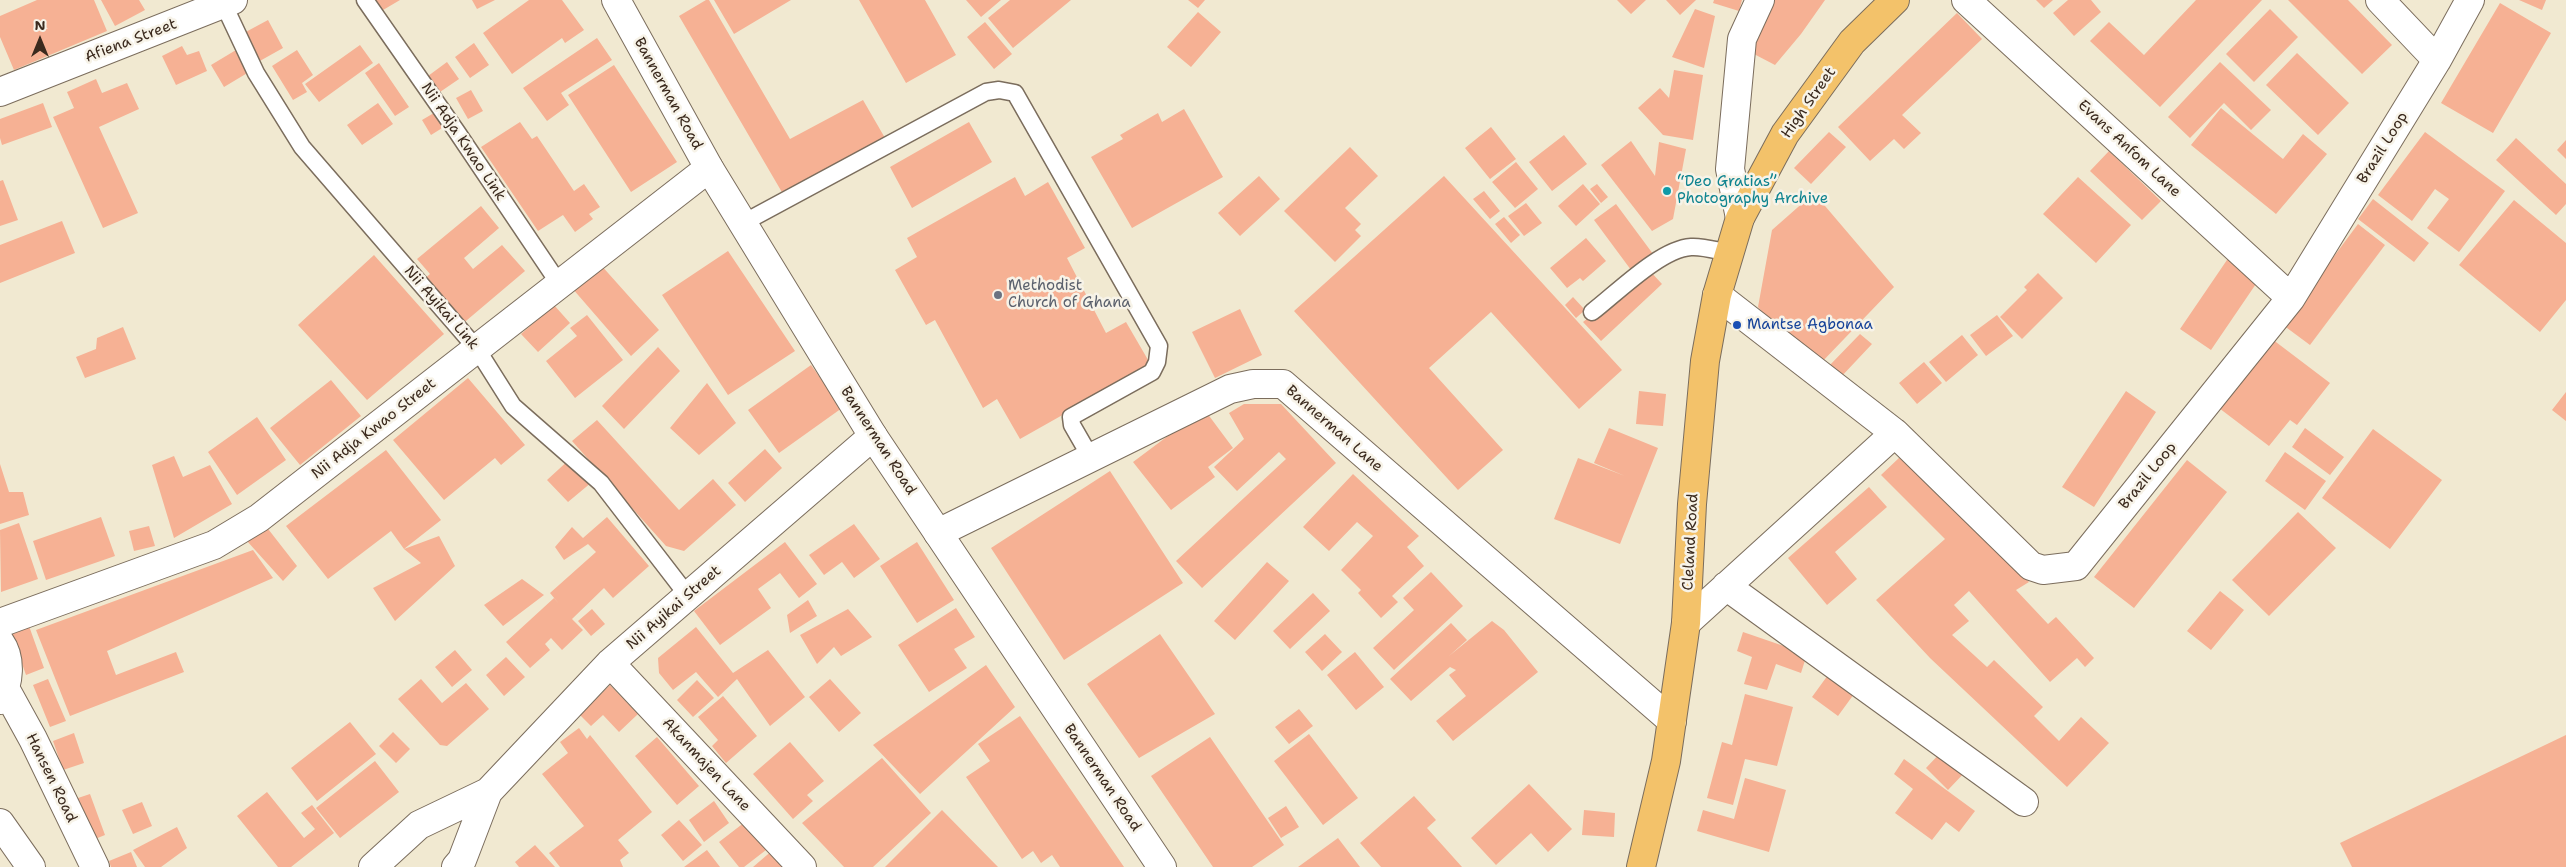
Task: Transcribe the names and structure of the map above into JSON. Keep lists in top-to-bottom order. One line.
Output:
{"streets":{"main road":["High Street","Cleland Road"],"street":["Afiena Street","Bannerman Road","Brazil Loop","Evans Anfom Lane","Nii Adja Kwao Street","Bannerman Lane","Nii Ayikai Street","Akanmajen Lane","Hansen Road"],"lane":["Nii Adja Kwao Link","Nii Ayikai Link"]},"crossings":[["Afiena Street","Nii Ayikai Link"],["Bannerman Road","Nii Adja Kwao Street"],["Bannerman Road","Bannerman Lane"],["Bannerman Road","Nii Ayikai Street"],["High Street","Cleland Road"],["Nii Adja Kwao Link","Nii Adja Kwao Street"],["Brazil Loop","Evans Anfom Lane"],["Brazil Loop","Cleland Road"],["Nii Ayikai Link","Nii Adja Kwao Street"],["Nii Ayikai Link","Nii Ayikai Street"],["Bannerman Lane","Cleland Road"],["Nii Ayikai Street","Akanmajen Lane"]],"places":["“Deo Gratias” Photography Archive","Methodist Church of Ghana","Mantse Agbonaa"],"north":"top"}
